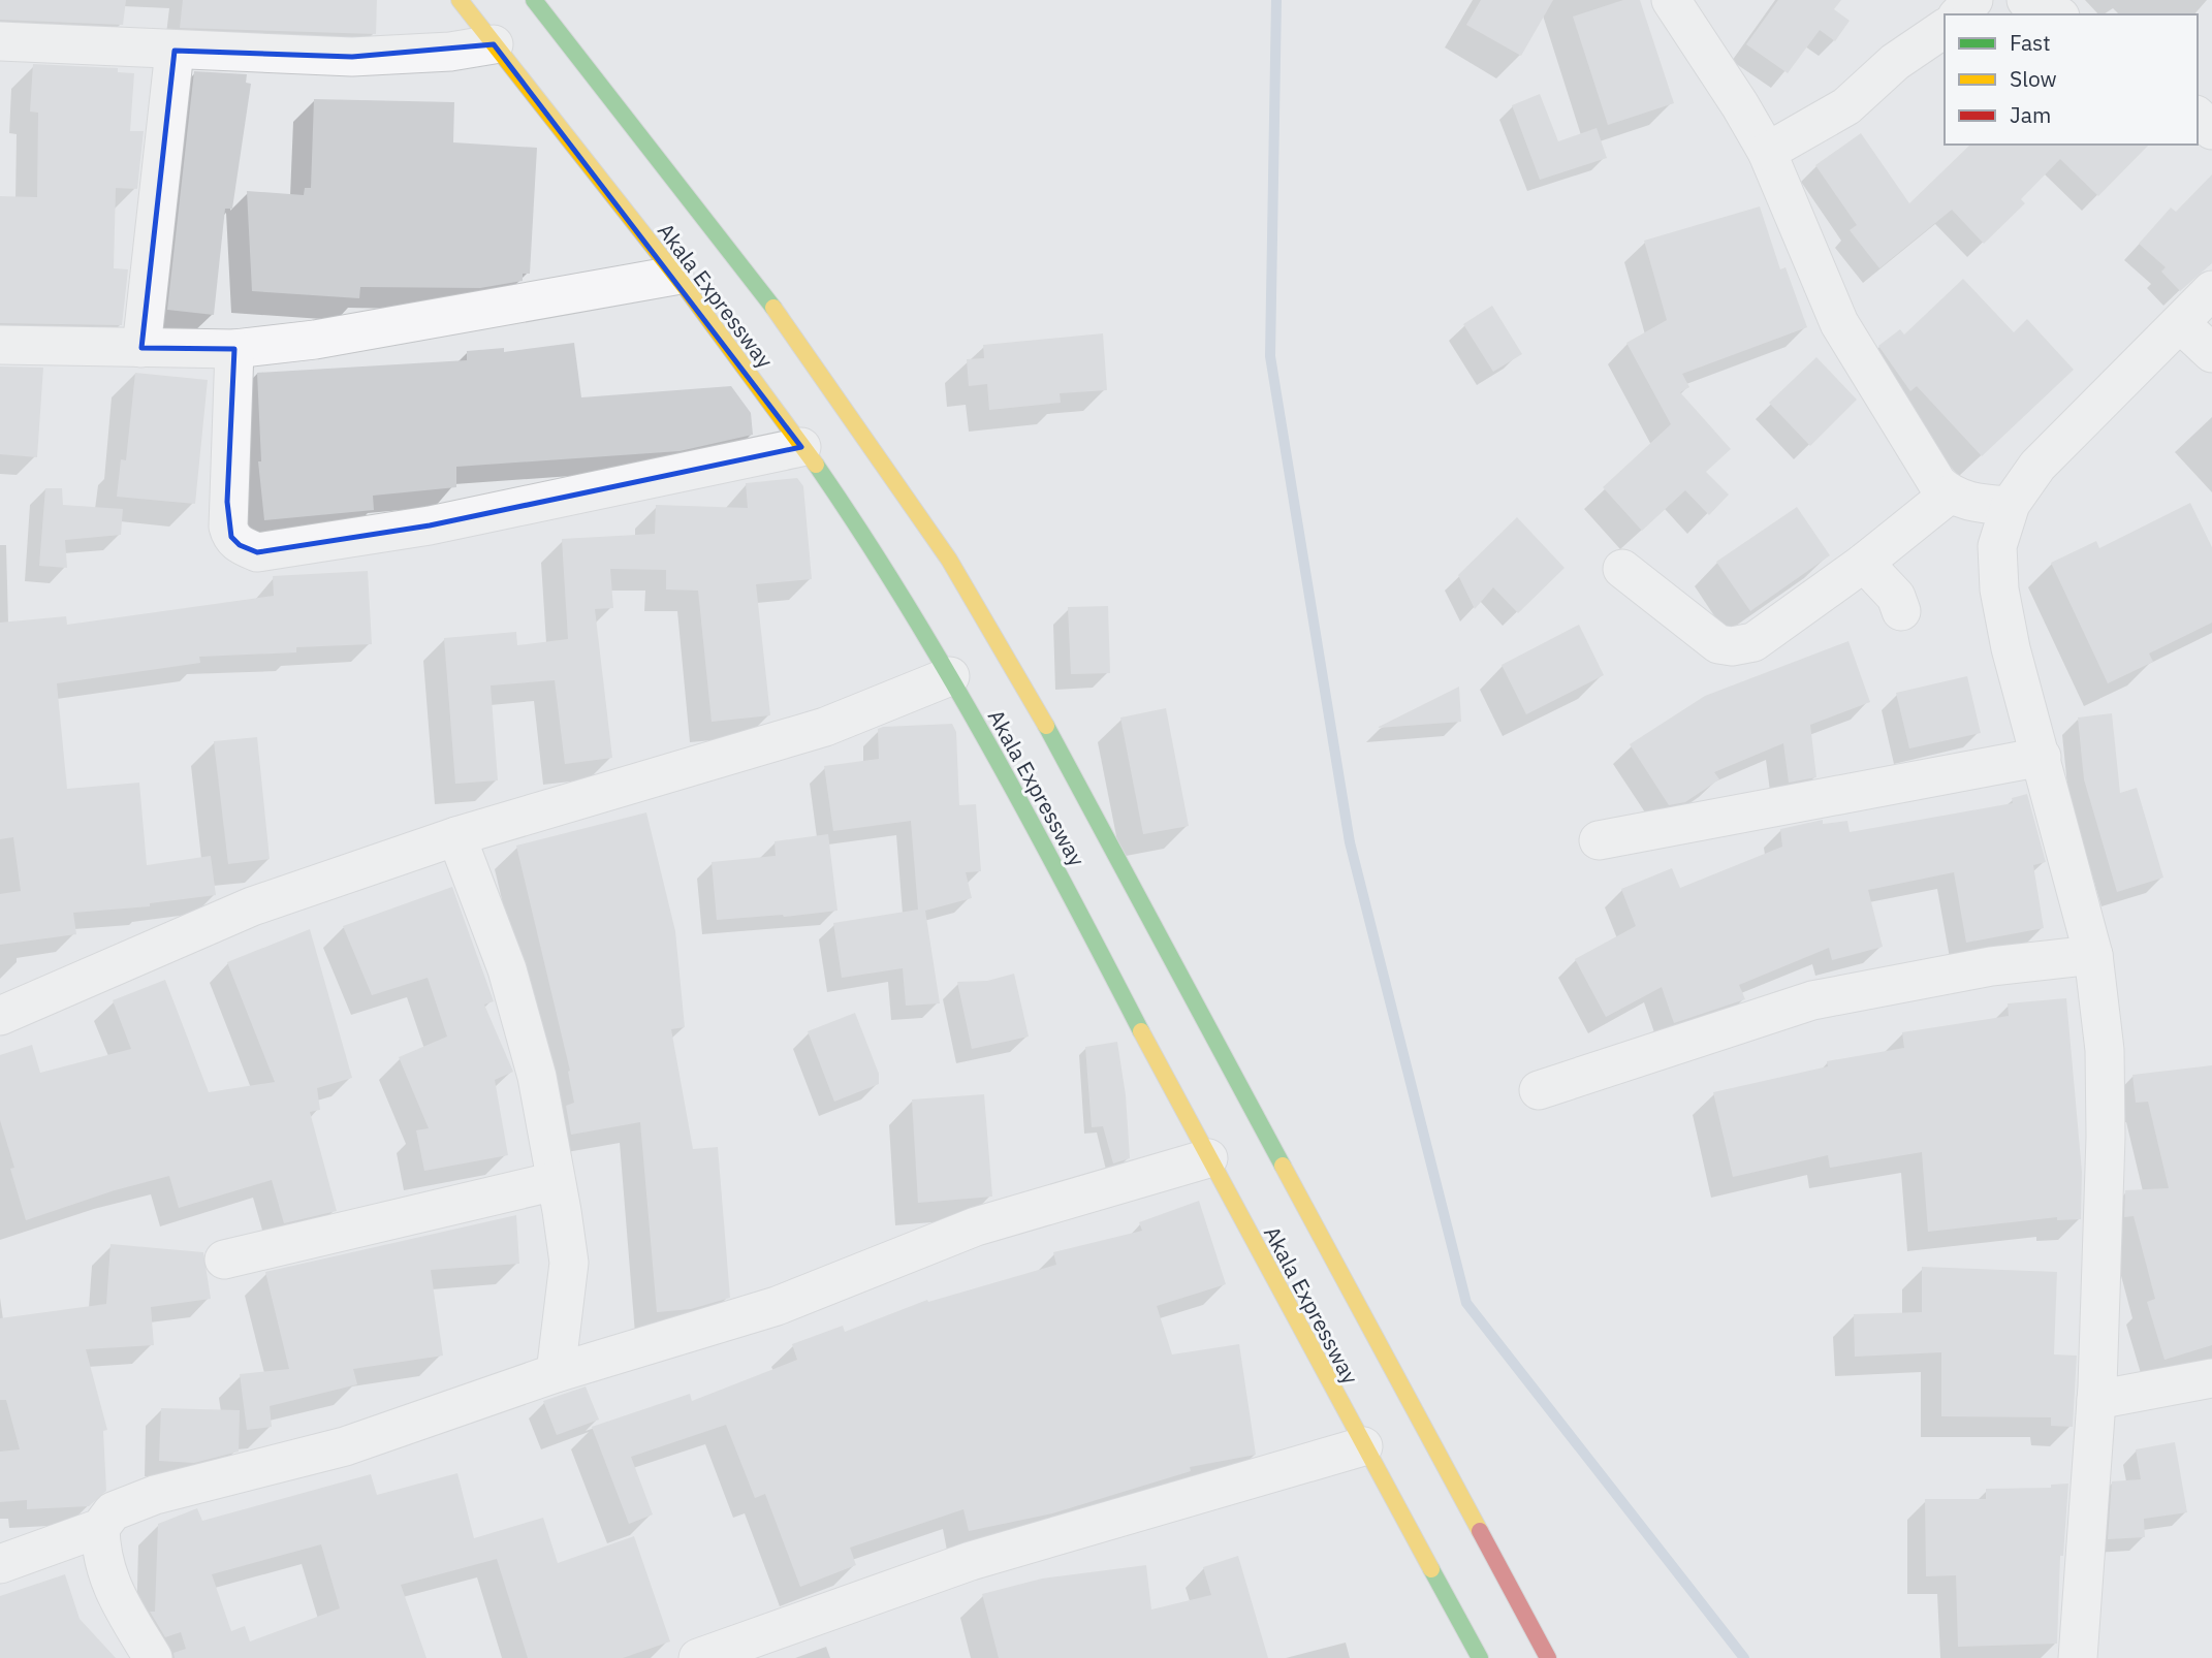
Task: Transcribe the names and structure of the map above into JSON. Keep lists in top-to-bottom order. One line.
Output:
{"streets":{"main road":["Akala Expressway"]},"legend":["Fast","Slow","Jam"]}
